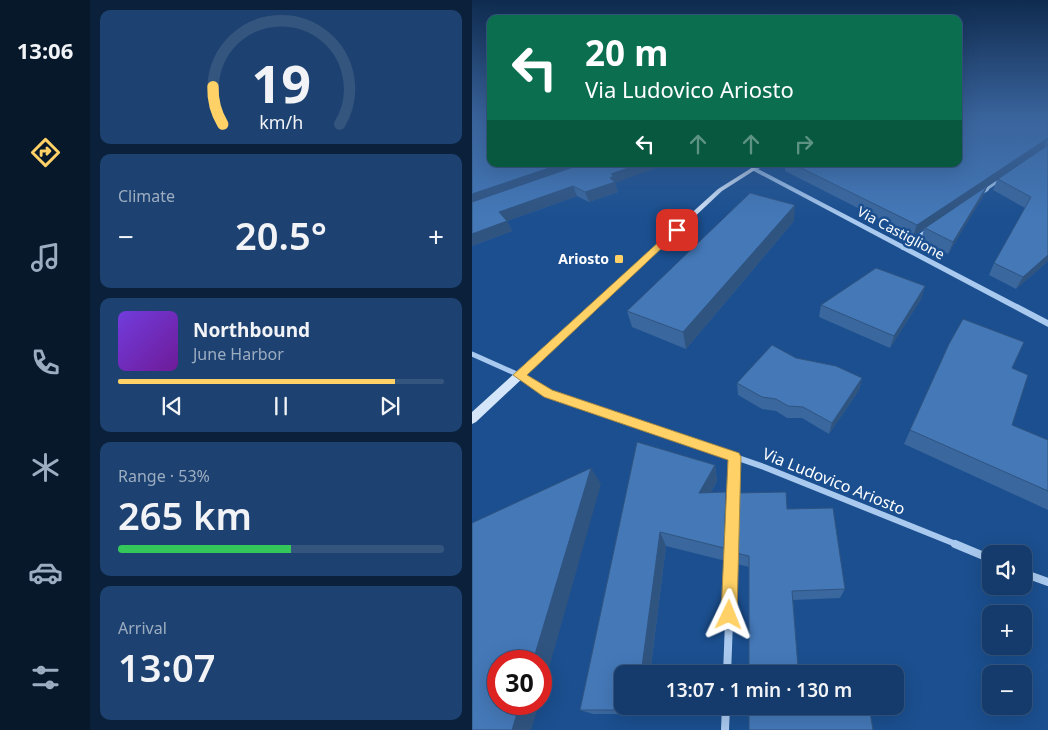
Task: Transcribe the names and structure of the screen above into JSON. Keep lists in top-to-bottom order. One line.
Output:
{"streets":{"main road":["Via Castiglione"],"street":["Via Ludovico Ariosto"]},"places":{"transit":["Ariosto"]},"page":{"tabs":"13:06","turn":["20 m","Via Ludovico Ariosto"],"tile":["Climate",["Range · 53%","265 km"],["Arrival","13:07"]],"heat":["−","20.5°","+"],"song":["Northbound","June Harbor"],"map_buttons":["+","−"],"limit":"30","trip":"13:07 · 1 min · 130 m","gauge":["19","km/h"]}}
